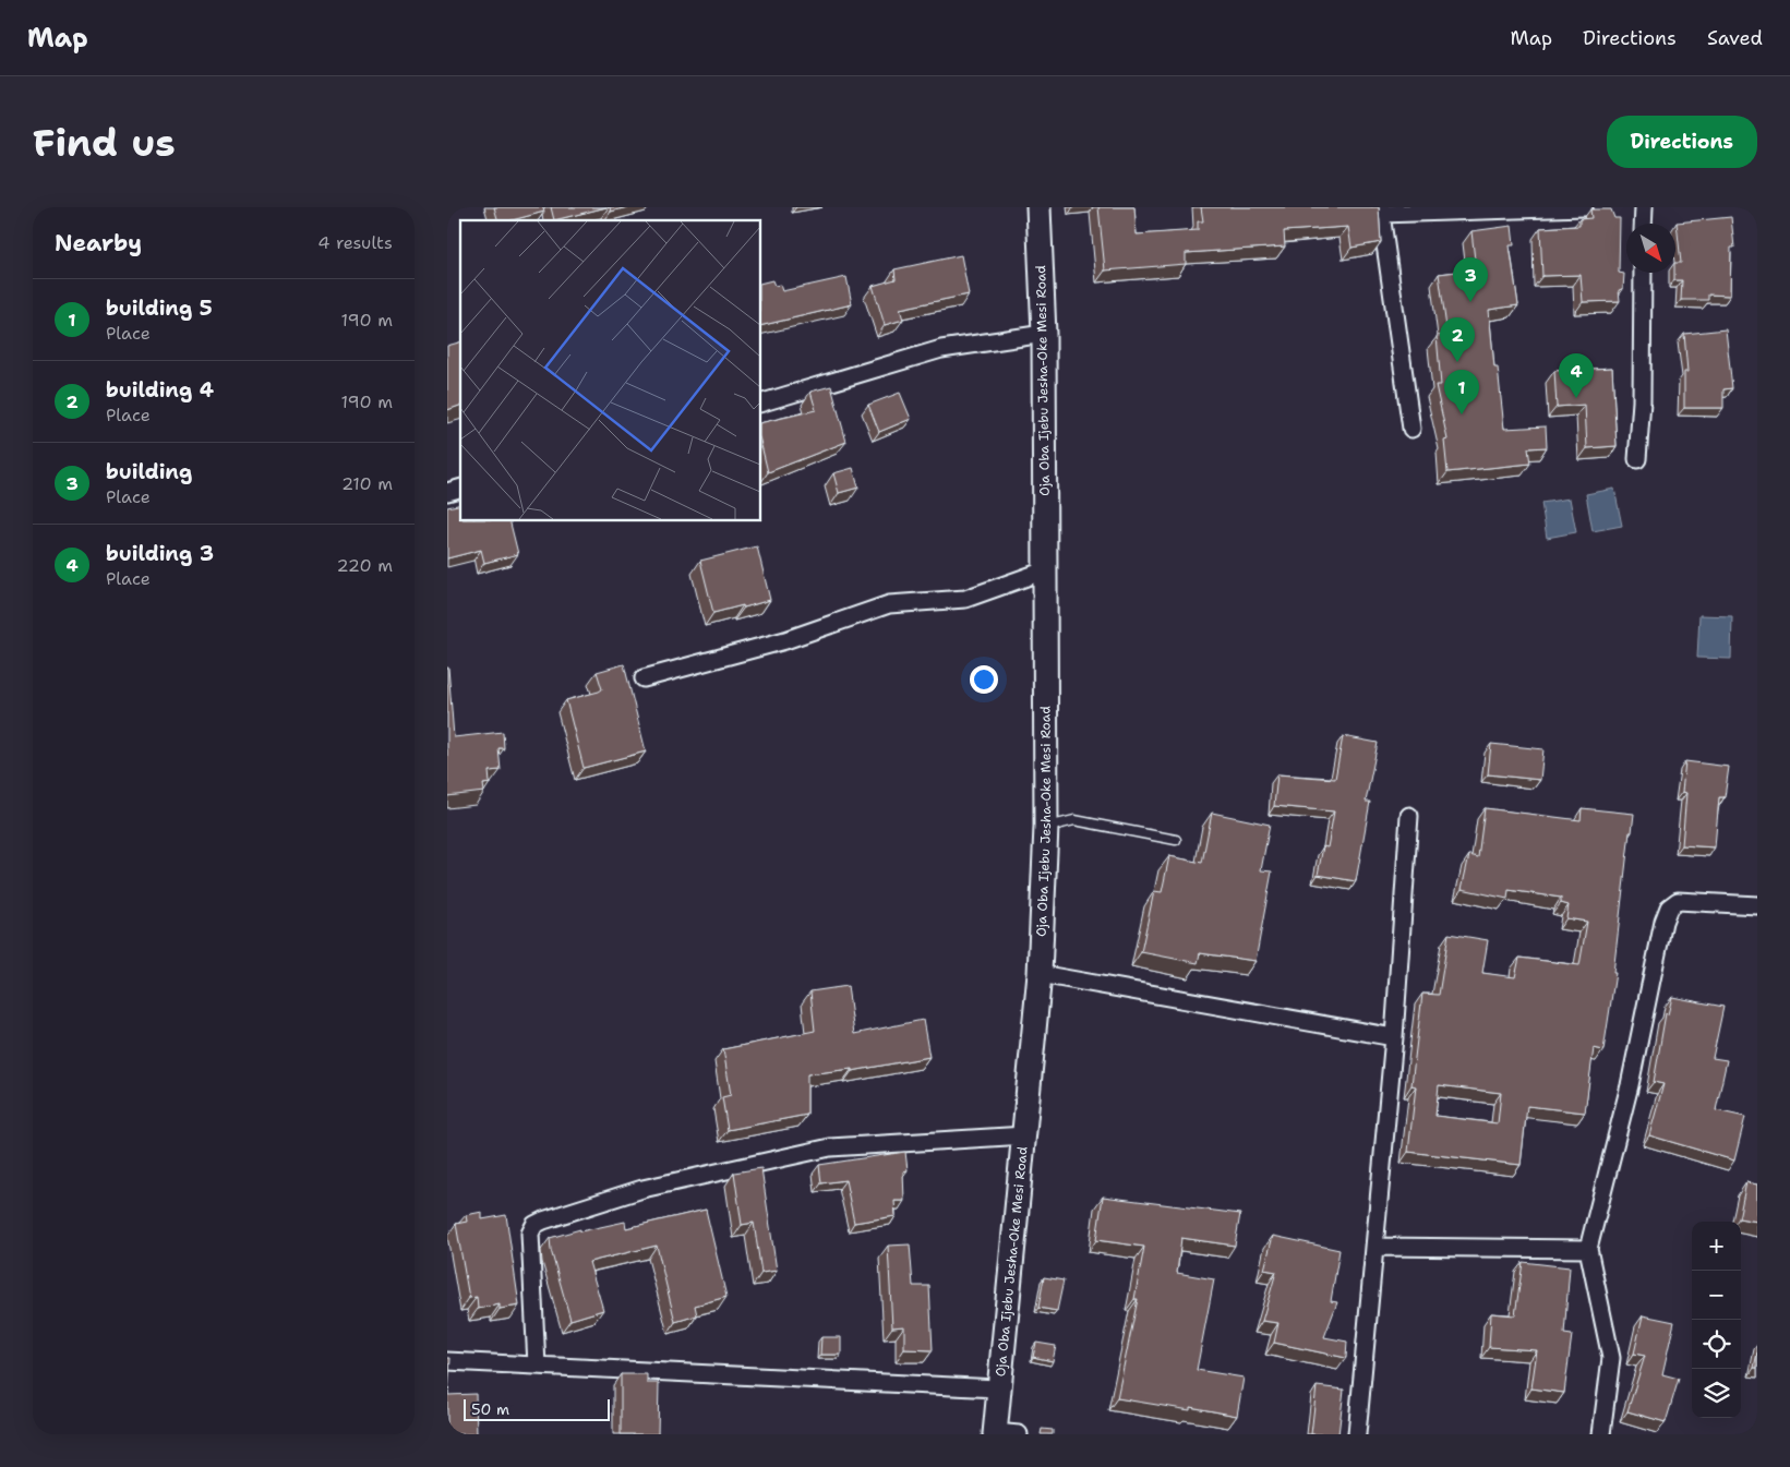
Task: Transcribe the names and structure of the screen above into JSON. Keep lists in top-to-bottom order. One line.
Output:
{"streets":{"main road":["Oja Oba Ijebu Jesha-Oke Mesi Road"]},"scale_bar":"50 m","north":"bottom right","page":{"header":"Map","nav":["Map","Directions","Saved"],"buttons":"Directions","title":"Find us","heading":["Nearby","4 results"],"pins":["3","2","4","1"],"list":[{"mark":"1","name":"building 5","note":"Place","value":"190 m"},{"mark":"2","name":"building 4","note":"Place","value":"190 m"},{"mark":"3","name":"building","note":"Place","value":"210 m"},{"mark":"4","name":"building 3","note":"Place","value":"220 m"}],"map_buttons":["+","−"],"scale":"50 m"}}
